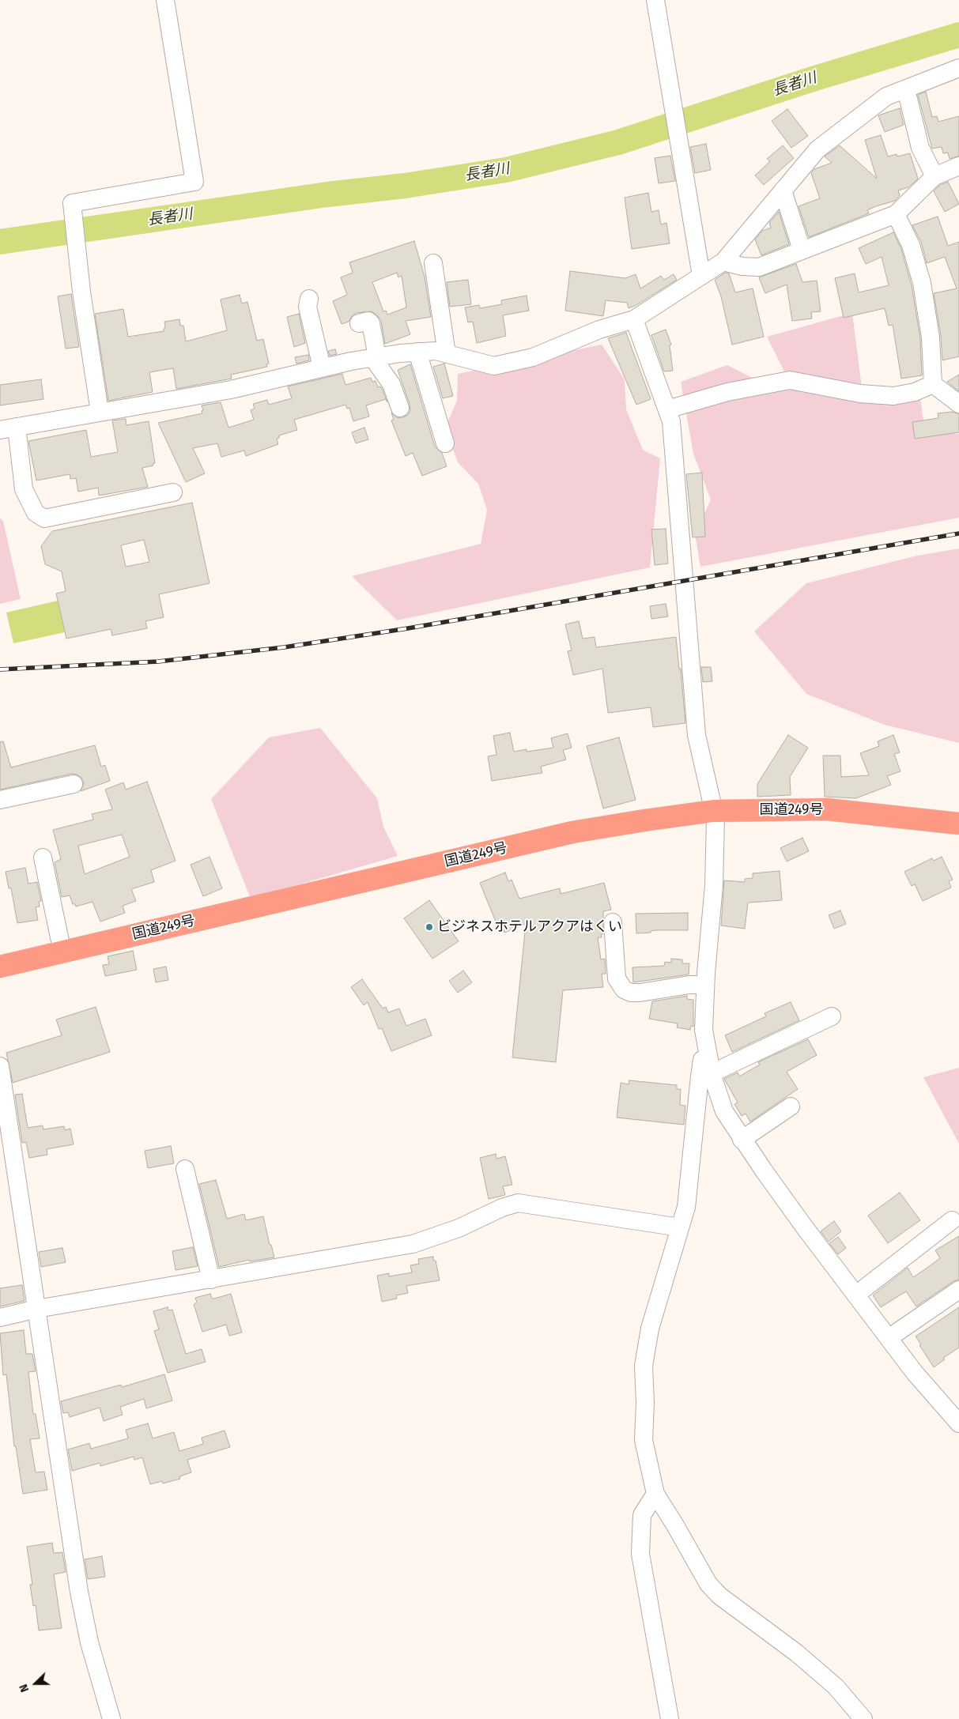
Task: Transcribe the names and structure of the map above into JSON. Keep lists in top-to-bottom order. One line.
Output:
{"streets":{"highway":["国道249号"]},"water":["長者川"],"places":["ビジネスホテルアクアはくい"],"north":"left"}
